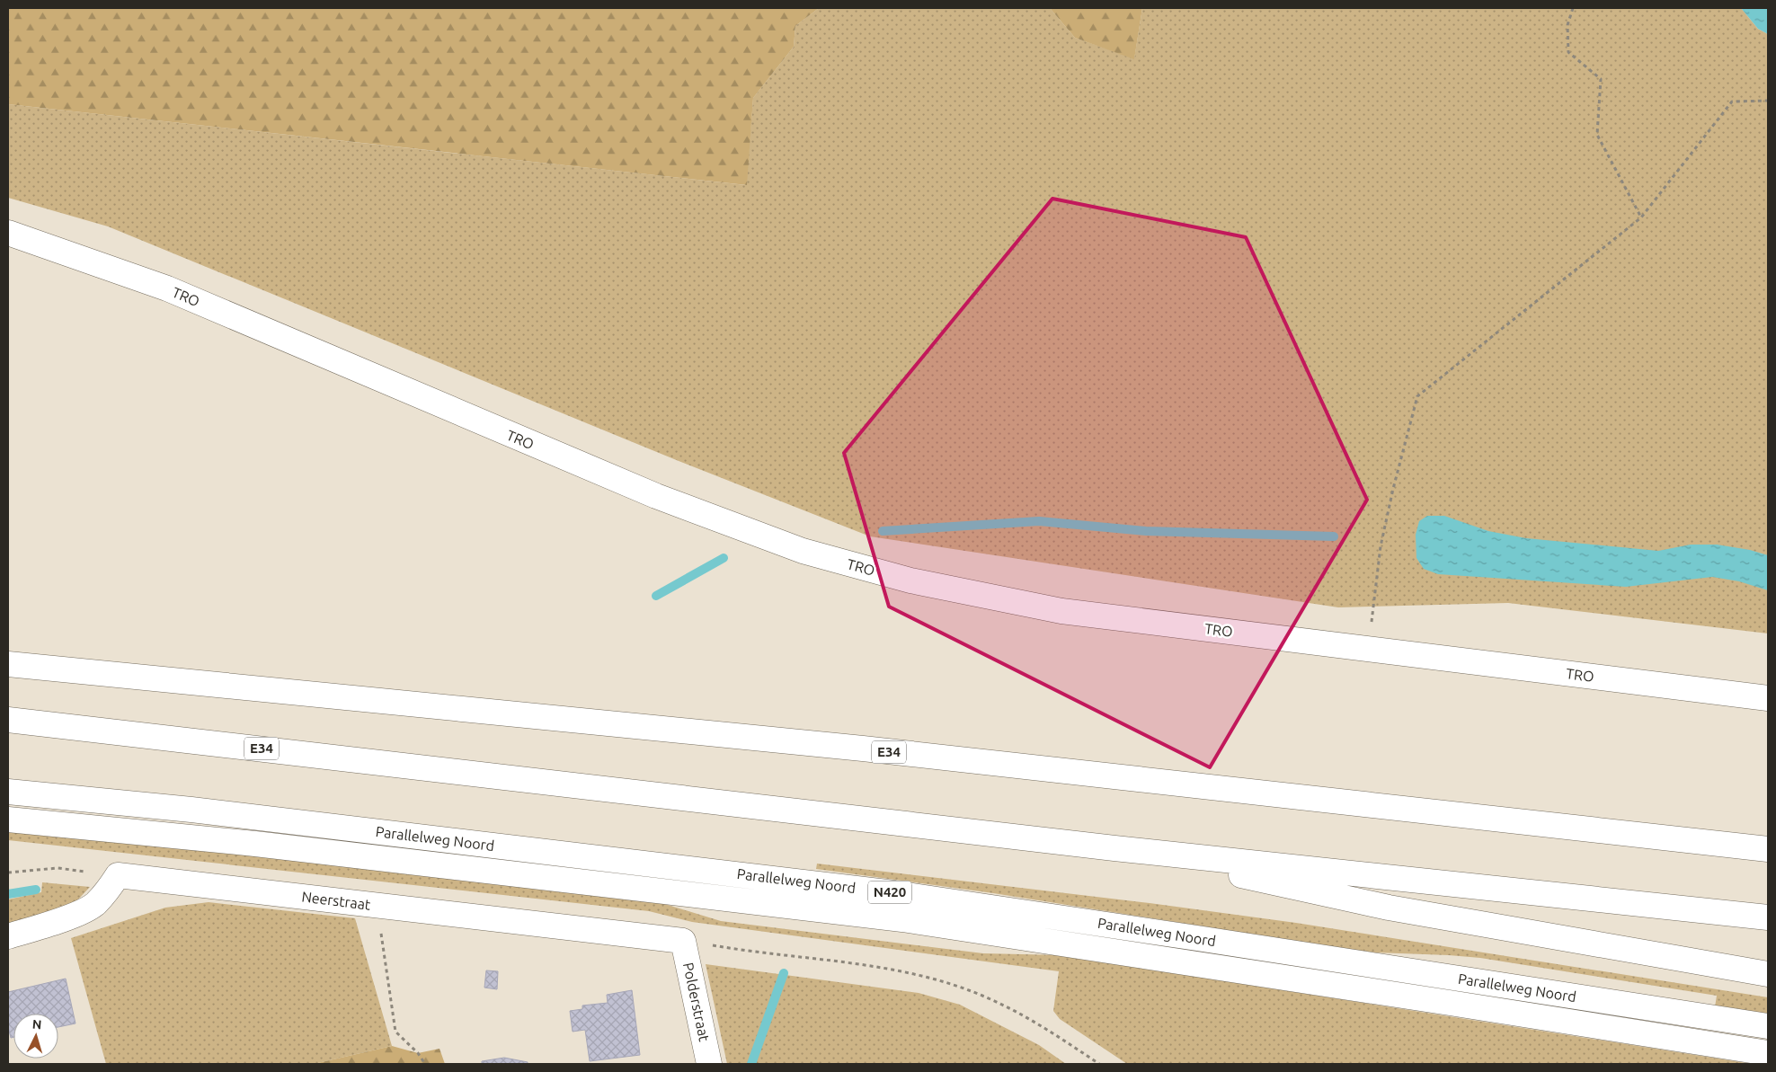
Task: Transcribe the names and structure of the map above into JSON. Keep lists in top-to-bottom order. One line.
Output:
{"streets":{"main road":["TRO","E34","Parallelweg Noord","N420","Neerstraat","Polderstraat"]},"crossings":[["Neerstraat","Polderstraat"]],"north":"top"}
